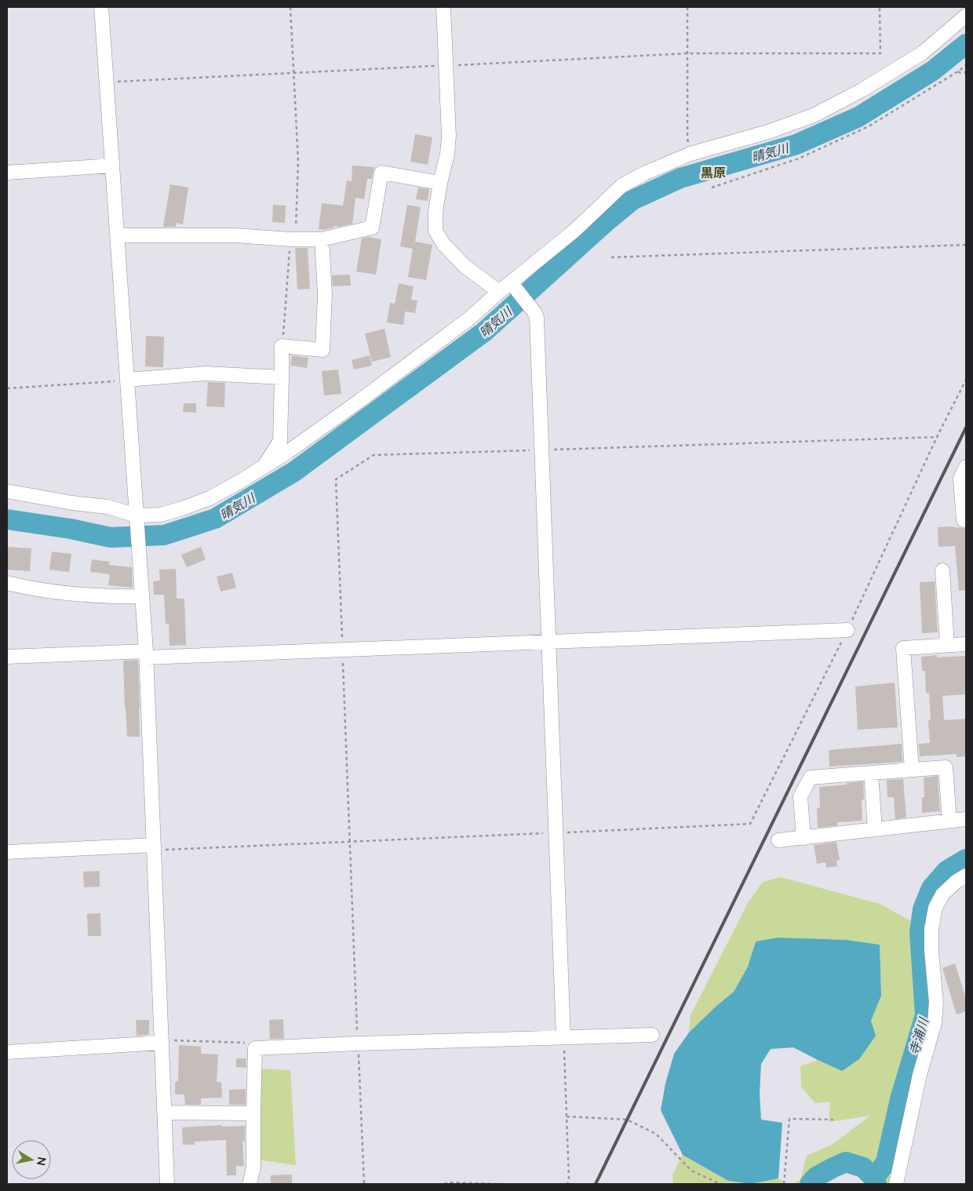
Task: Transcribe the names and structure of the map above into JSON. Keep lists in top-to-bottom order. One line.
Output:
{"districts":["黒原"],"water":["晴気川","寺浦川"],"north":"right"}
